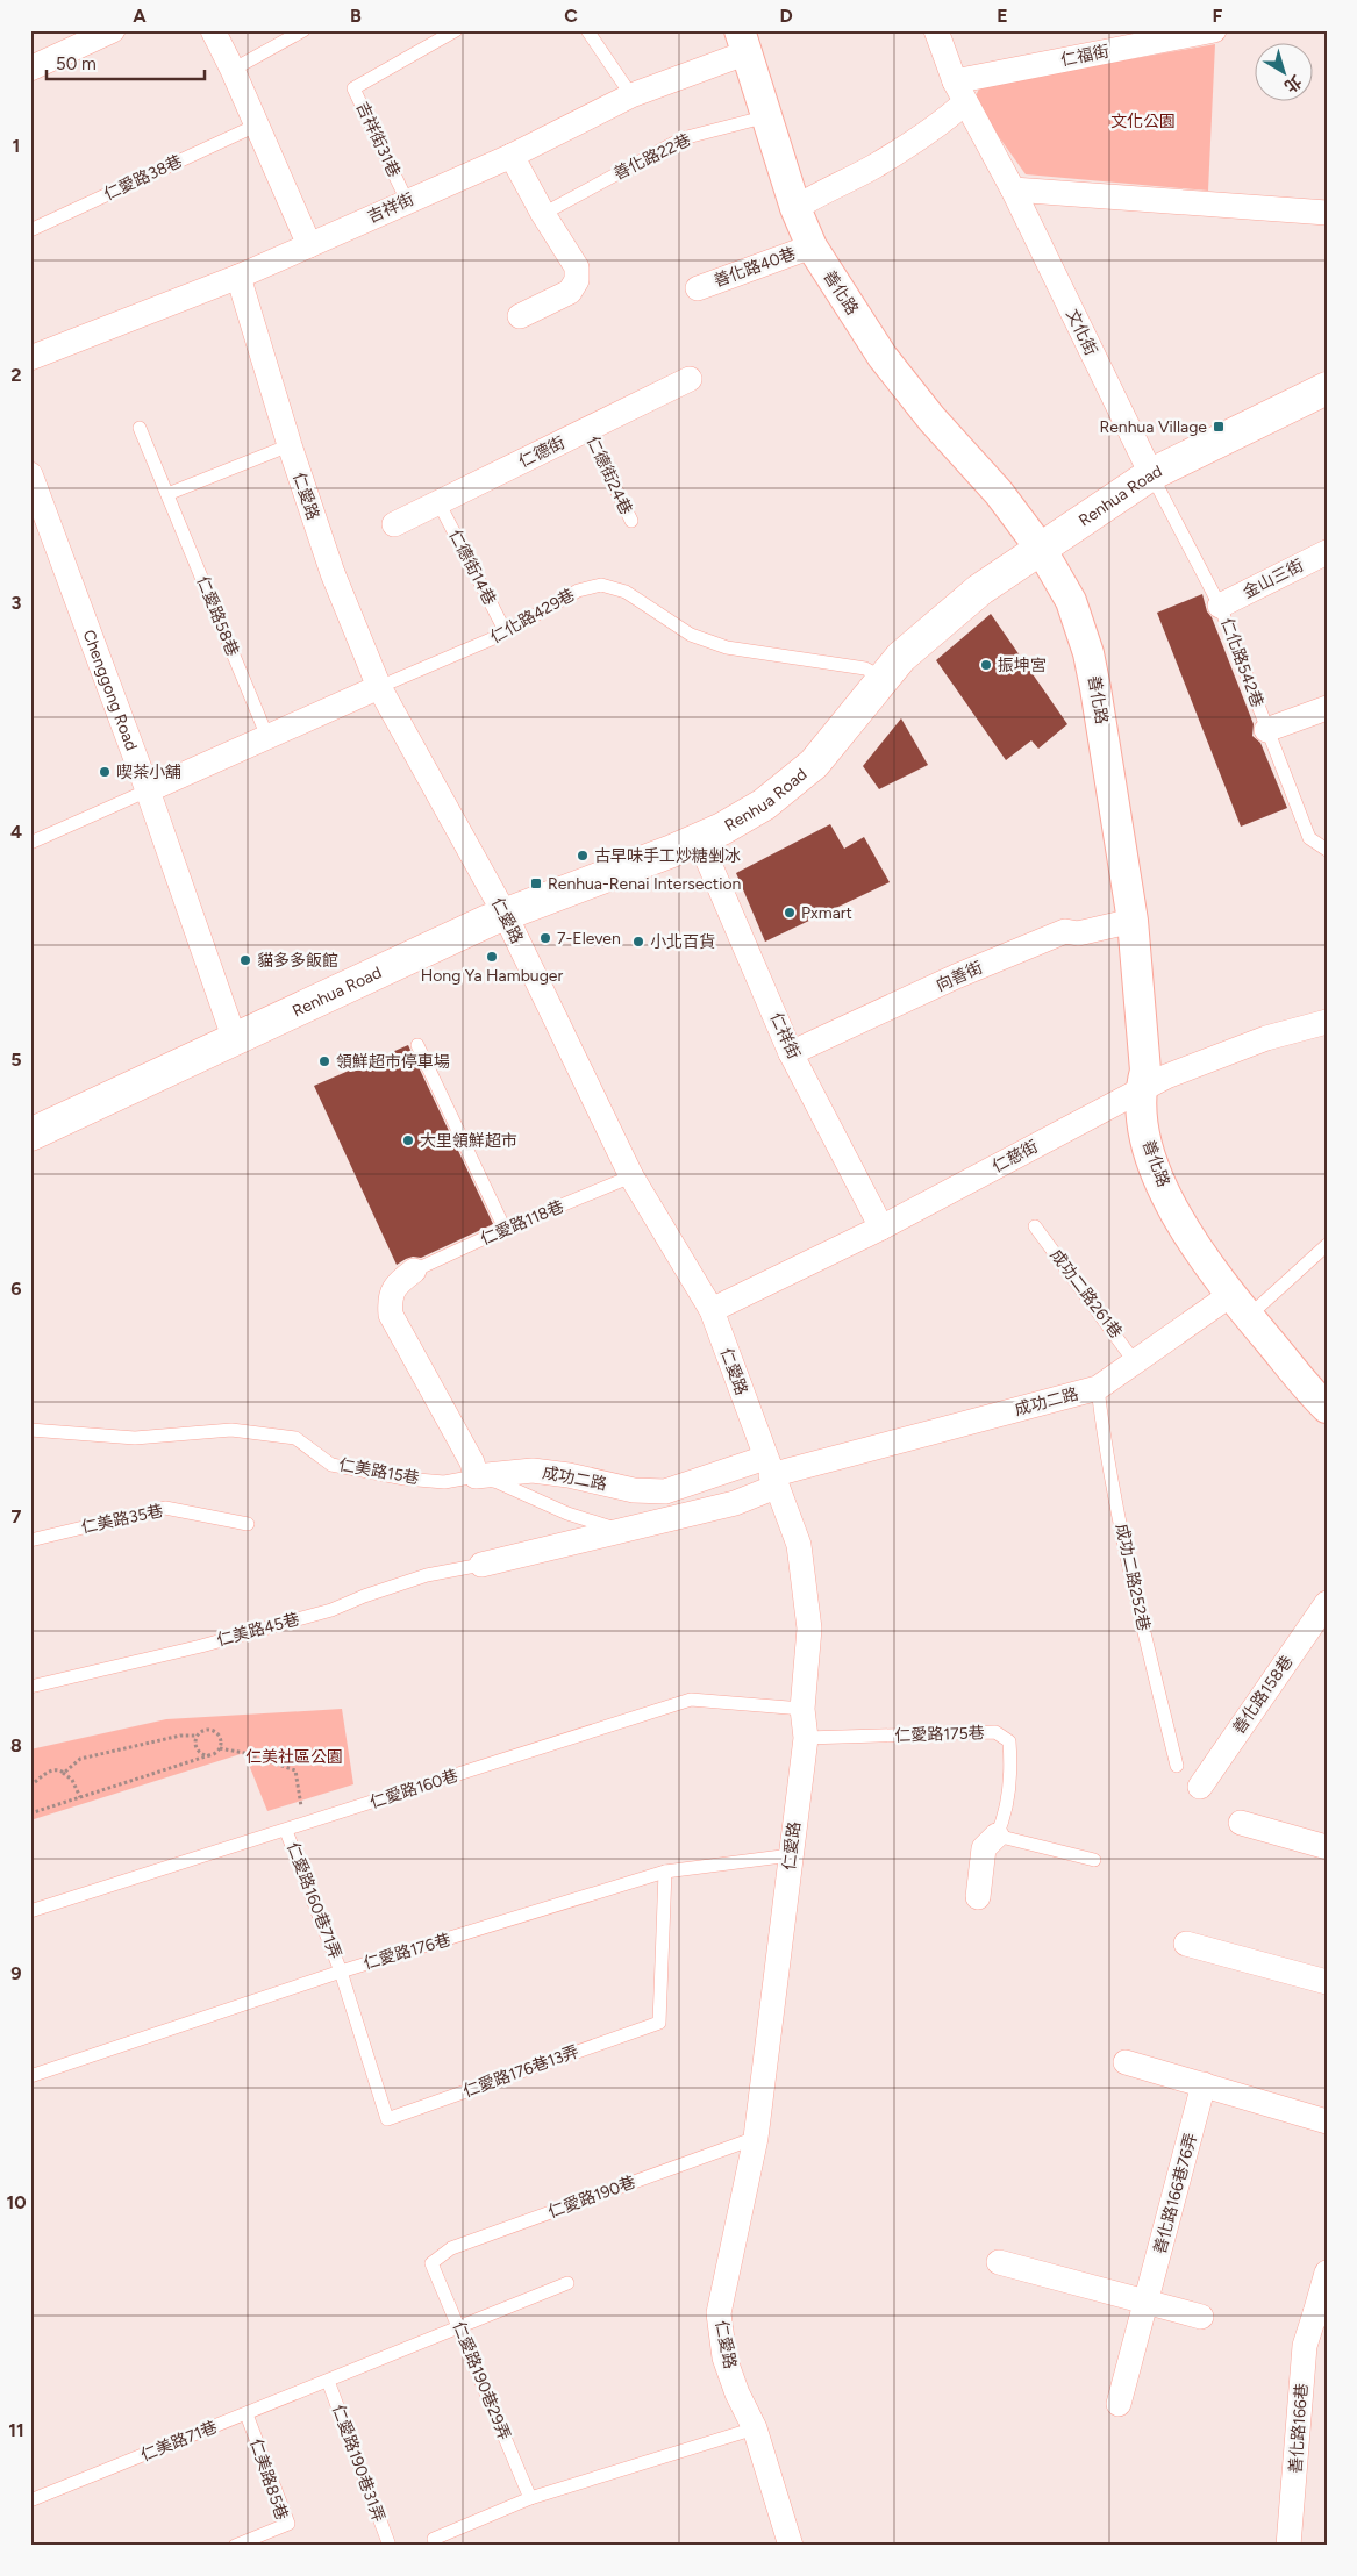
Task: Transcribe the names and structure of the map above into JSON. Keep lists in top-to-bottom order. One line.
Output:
{"streets":{"main road":["Renhua Road"],"street":["仁福街","吉祥街","善化路40巷","善化路","文化街","仁德街","仁愛路","金山三街","Chenggong Road","向善街","仁祥街","仁慈街","成功二路","善化路158巷","仁愛路175巷","善化路166巷76弄","善化路166巷"],"lane":["吉祥街31巷","善化路22巷","仁愛路38巷","仁德街24巷","仁德街14巷","仁愛路58巷","仁化路429巷","仁化路542巷","仁愛路118巷","成功二路261巷","仁美路15巷","仁美路35巷","成功二路252巷","仁美路45巷","仁愛路160巷","仁愛路160巷71弄","仁愛路176巷","仁愛路176巷13弄","仁愛路190巷","仁愛路190巷29弄","仁美路71巷","仁愛路190巷31弄","仁美路85巷"]},"crossings":[["仁福街","文化街"],["吉祥街31巷","吉祥街"],["善化路22巷","善化路"],["吉祥街","善化路"],["吉祥街","仁愛路"],["善化路40巷","善化路"],["善化路","Renhua Road"],["善化路","向善街"],["善化路","仁慈街"],["善化路","成功二路"],["文化街","Renhua Road"],["文化街","仁化路542巷"],["仁德街","仁德街24巷"],["仁德街","仁德街14巷"],["仁愛路","Renhua Road"],["仁愛路","仁化路429巷"],["仁愛路","仁慈街"],["仁愛路","仁愛路118巷"],["仁愛路","成功二路"],["仁愛路","仁愛路175巷"],["仁愛路","仁愛路160巷"],["仁愛路","仁愛路176巷"],["仁愛路","仁愛路190巷"],["Renhua Road","仁化路429巷"],["Renhua Road","仁化路542巷"],["Renhua Road","Chenggong Road"],["Renhua Road","仁祥街"],["仁德街14巷","仁化路429巷"],["金山三街","仁化路542巷"],["向善街","仁祥街"],["仁祥街","仁慈街"],["成功二路261巷","成功二路"],["成功二路","仁美路15巷"],["成功二路","成功二路252巷"],["成功二路","仁美路45巷"],["仁愛路160巷","仁愛路160巷71弄"],["仁愛路160巷71弄","仁愛路176巷"],["仁愛路160巷71弄","仁愛路176巷13弄"],["仁愛路176巷","仁愛路176巷13弄"],["仁愛路190巷","仁愛路190巷29弄"],["仁美路71巷","仁愛路190巷31弄"],["仁美路71巷","仁美路85巷"]],"parks":["文化公園","仁美社區公園"],"places":{"transit":["Renhua Village","Renhua-Renai Intersection"],"other":["振坤宮","喫茶小舖","古早味手工炒糖剉冰","Pxmart","7-Eleven","小北百貨","Hong Ya Hambuger","貓多多飯館","領鮮超市停車場","大里領鮮超市"]},"scale_bar":"50 m","north":"bottom right","grid":{"columns":["A","B","C","D","E","F"],"rows":["1","2","3","4","5","6","7","8","9","10","11"]}}
